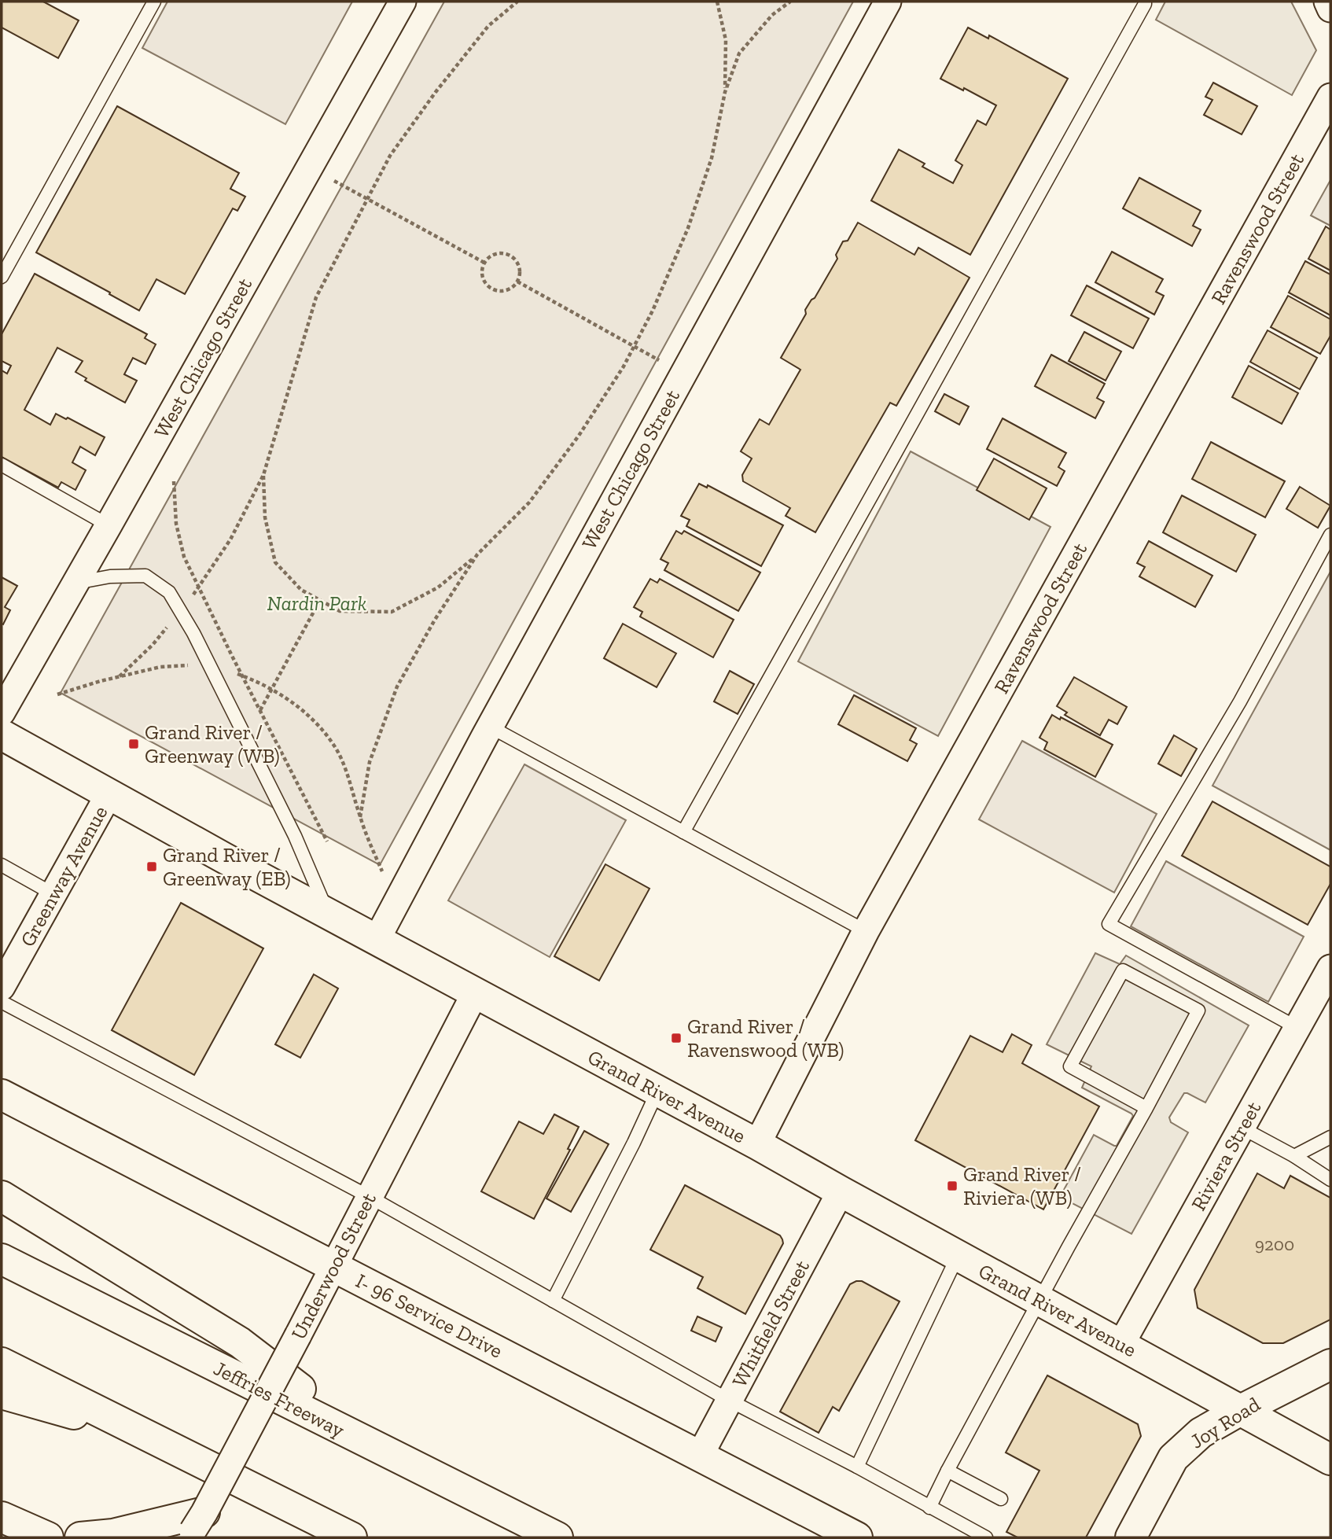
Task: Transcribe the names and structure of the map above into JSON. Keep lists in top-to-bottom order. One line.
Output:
{"streets":{"main road":["Grand River Avenue","I- 96 Service Drive","Jeffries Freeway","Joy Road"],"street":["Ravenswood Street","West Chicago Street","Greenway Avenue","Riviera Street","Underwood Street","Whitfield Street"]},"crossings":[["Ravenswood Street","Grand River Avenue"],["West Chicago Street","Grand River Avenue"],["Greenway Avenue","Grand River Avenue"],["Grand River Avenue","Riviera Street"],["Grand River Avenue","Underwood Street"],["Grand River Avenue","Whitfield Street"],["Grand River Avenue","Joy Road"],["Underwood Street","I- 96 Service Drive"],["I- 96 Service Drive","Whitfield Street"]],"parks":["Nardin Park"],"places":{"transit":["Grand River / Greenway (WB)","Grand River / Greenway (EB)","Grand River / Ravenswood (WB)","Grand River / Riviera (WB)"]},"house_numbers":["9200"]}
